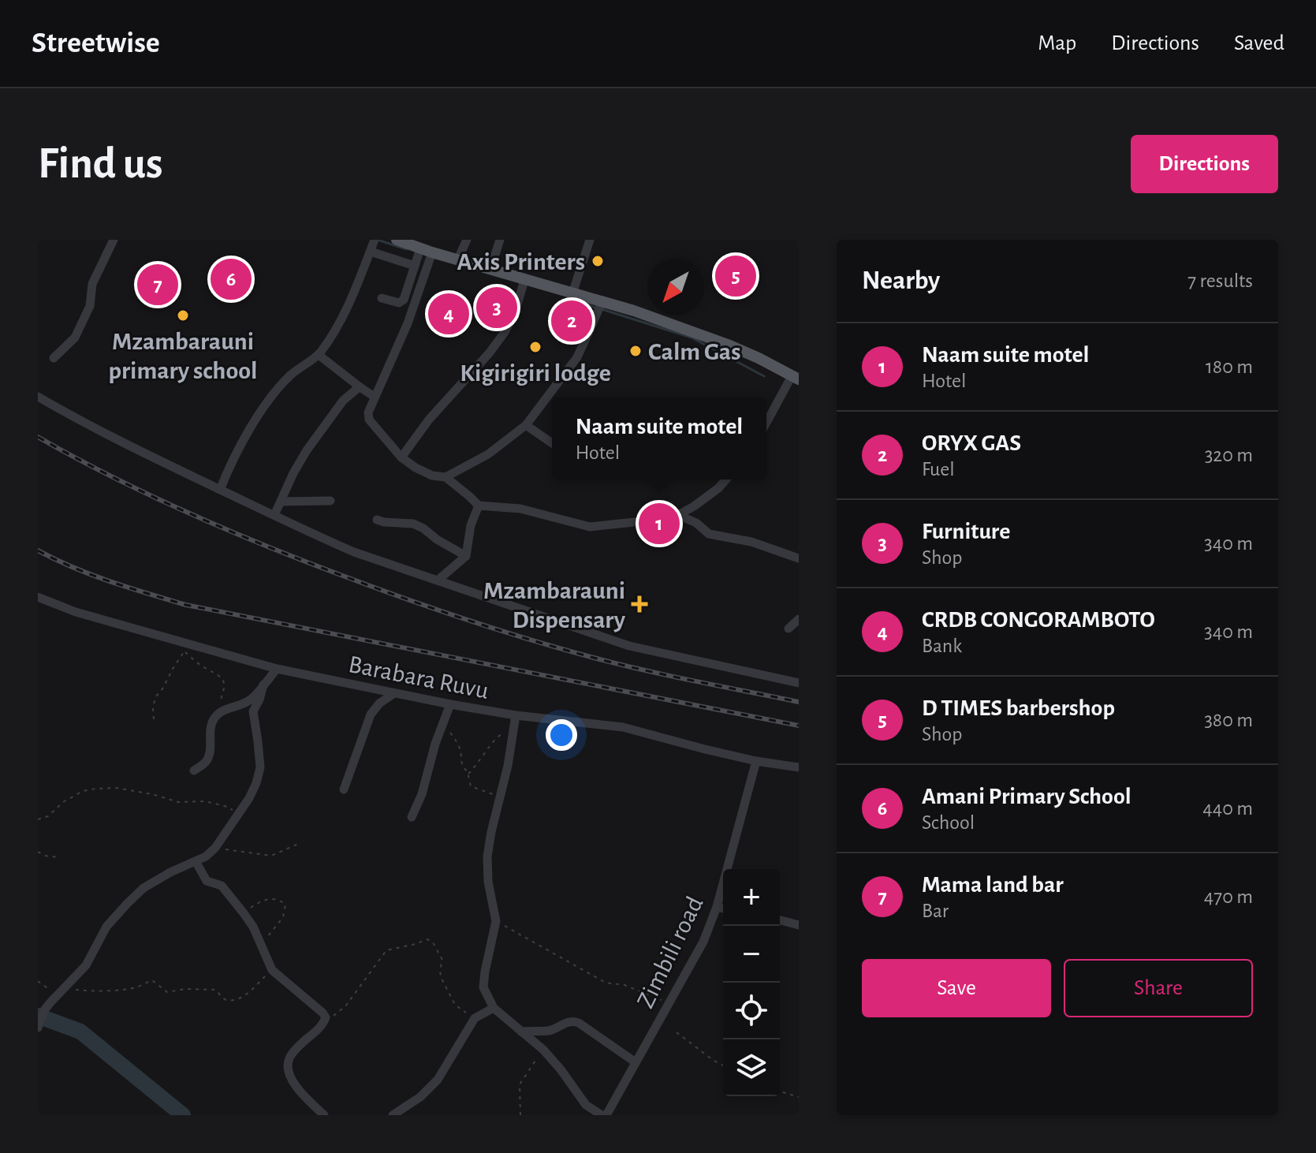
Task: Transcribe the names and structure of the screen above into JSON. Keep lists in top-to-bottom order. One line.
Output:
{"streets":{"street":["Barabara Ruvu","Zimbili road"]},"crossings":[["Barabara Ruvu","Zimbili road"]],"places":{"other":["Axis Printers","Mzambarauni primary school","Kigirigiri lodge","Calm Gas"],"health":["Mzambarauni Dispensary"]},"north":"bottom left","page":{"header":"Streetwise","nav":["Map","Directions","Saved"],"buttons":["Directions",["Save","Share"]],"title":"Find us","heading":["Nearby","7 results"],"pins":["5","6","7","3","4","2","1"],"list":[{"mark":"1","name":"Naam suite motel","note":"Hotel","value":"180 m"},{"mark":"2","name":"ORYX GAS","note":"Fuel","value":"320 m"},{"mark":"3","name":"Furniture","note":"Shop","value":"340 m"},{"mark":"4","name":"CRDB CONGORAMBOTO","note":"Bank","value":"340 m"},{"mark":"5","name":"D TIMES barbershop","note":"Shop","value":"380 m"},{"mark":"6","name":"Amani Primary School","note":"School","value":"440 m"},{"mark":"7","name":"Mama land bar","note":"Bar","value":"470 m"}],"popup":["Naam suite motel","Hotel"],"map_buttons":["+","−"]}}
